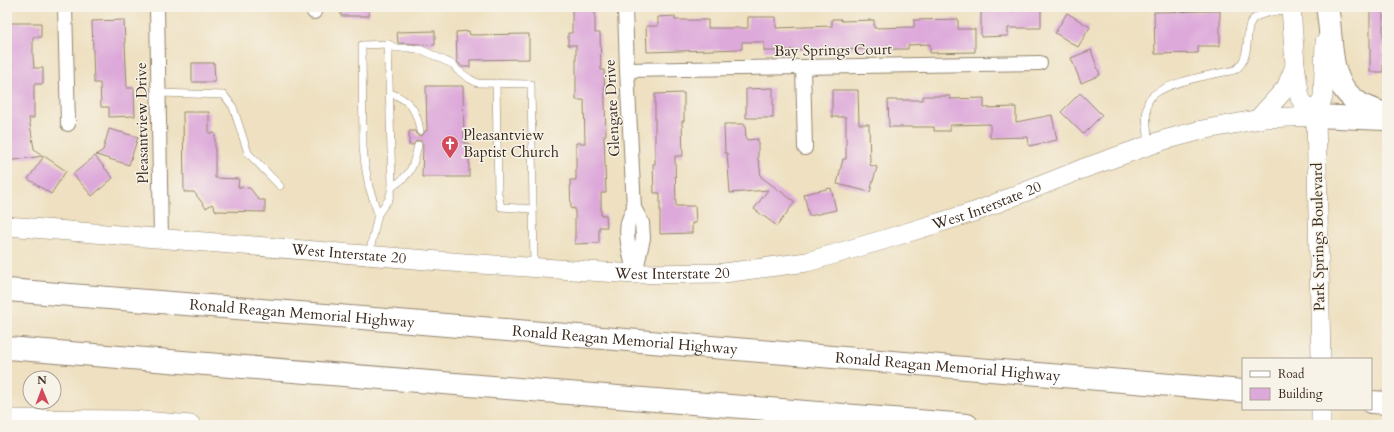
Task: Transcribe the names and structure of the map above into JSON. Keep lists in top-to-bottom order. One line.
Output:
{"streets":{"highway":["Ronald Reagan Memorial Highway"],"main road":["West Interstate 20","Park Springs Boulevard"],"street":["Bay Springs Court","Glengate Drive","Pleasantview Drive"]},"crossings":[["Bay Springs Court","Glengate Drive"],["Glengate Drive","West Interstate 20"],["Pleasantview Drive","West Interstate 20"],["West Interstate 20","Park Springs Boulevard"]],"places":{"church":["Pleasantview Baptist Church"]},"legend":["Road","Building"],"north":"top"}
